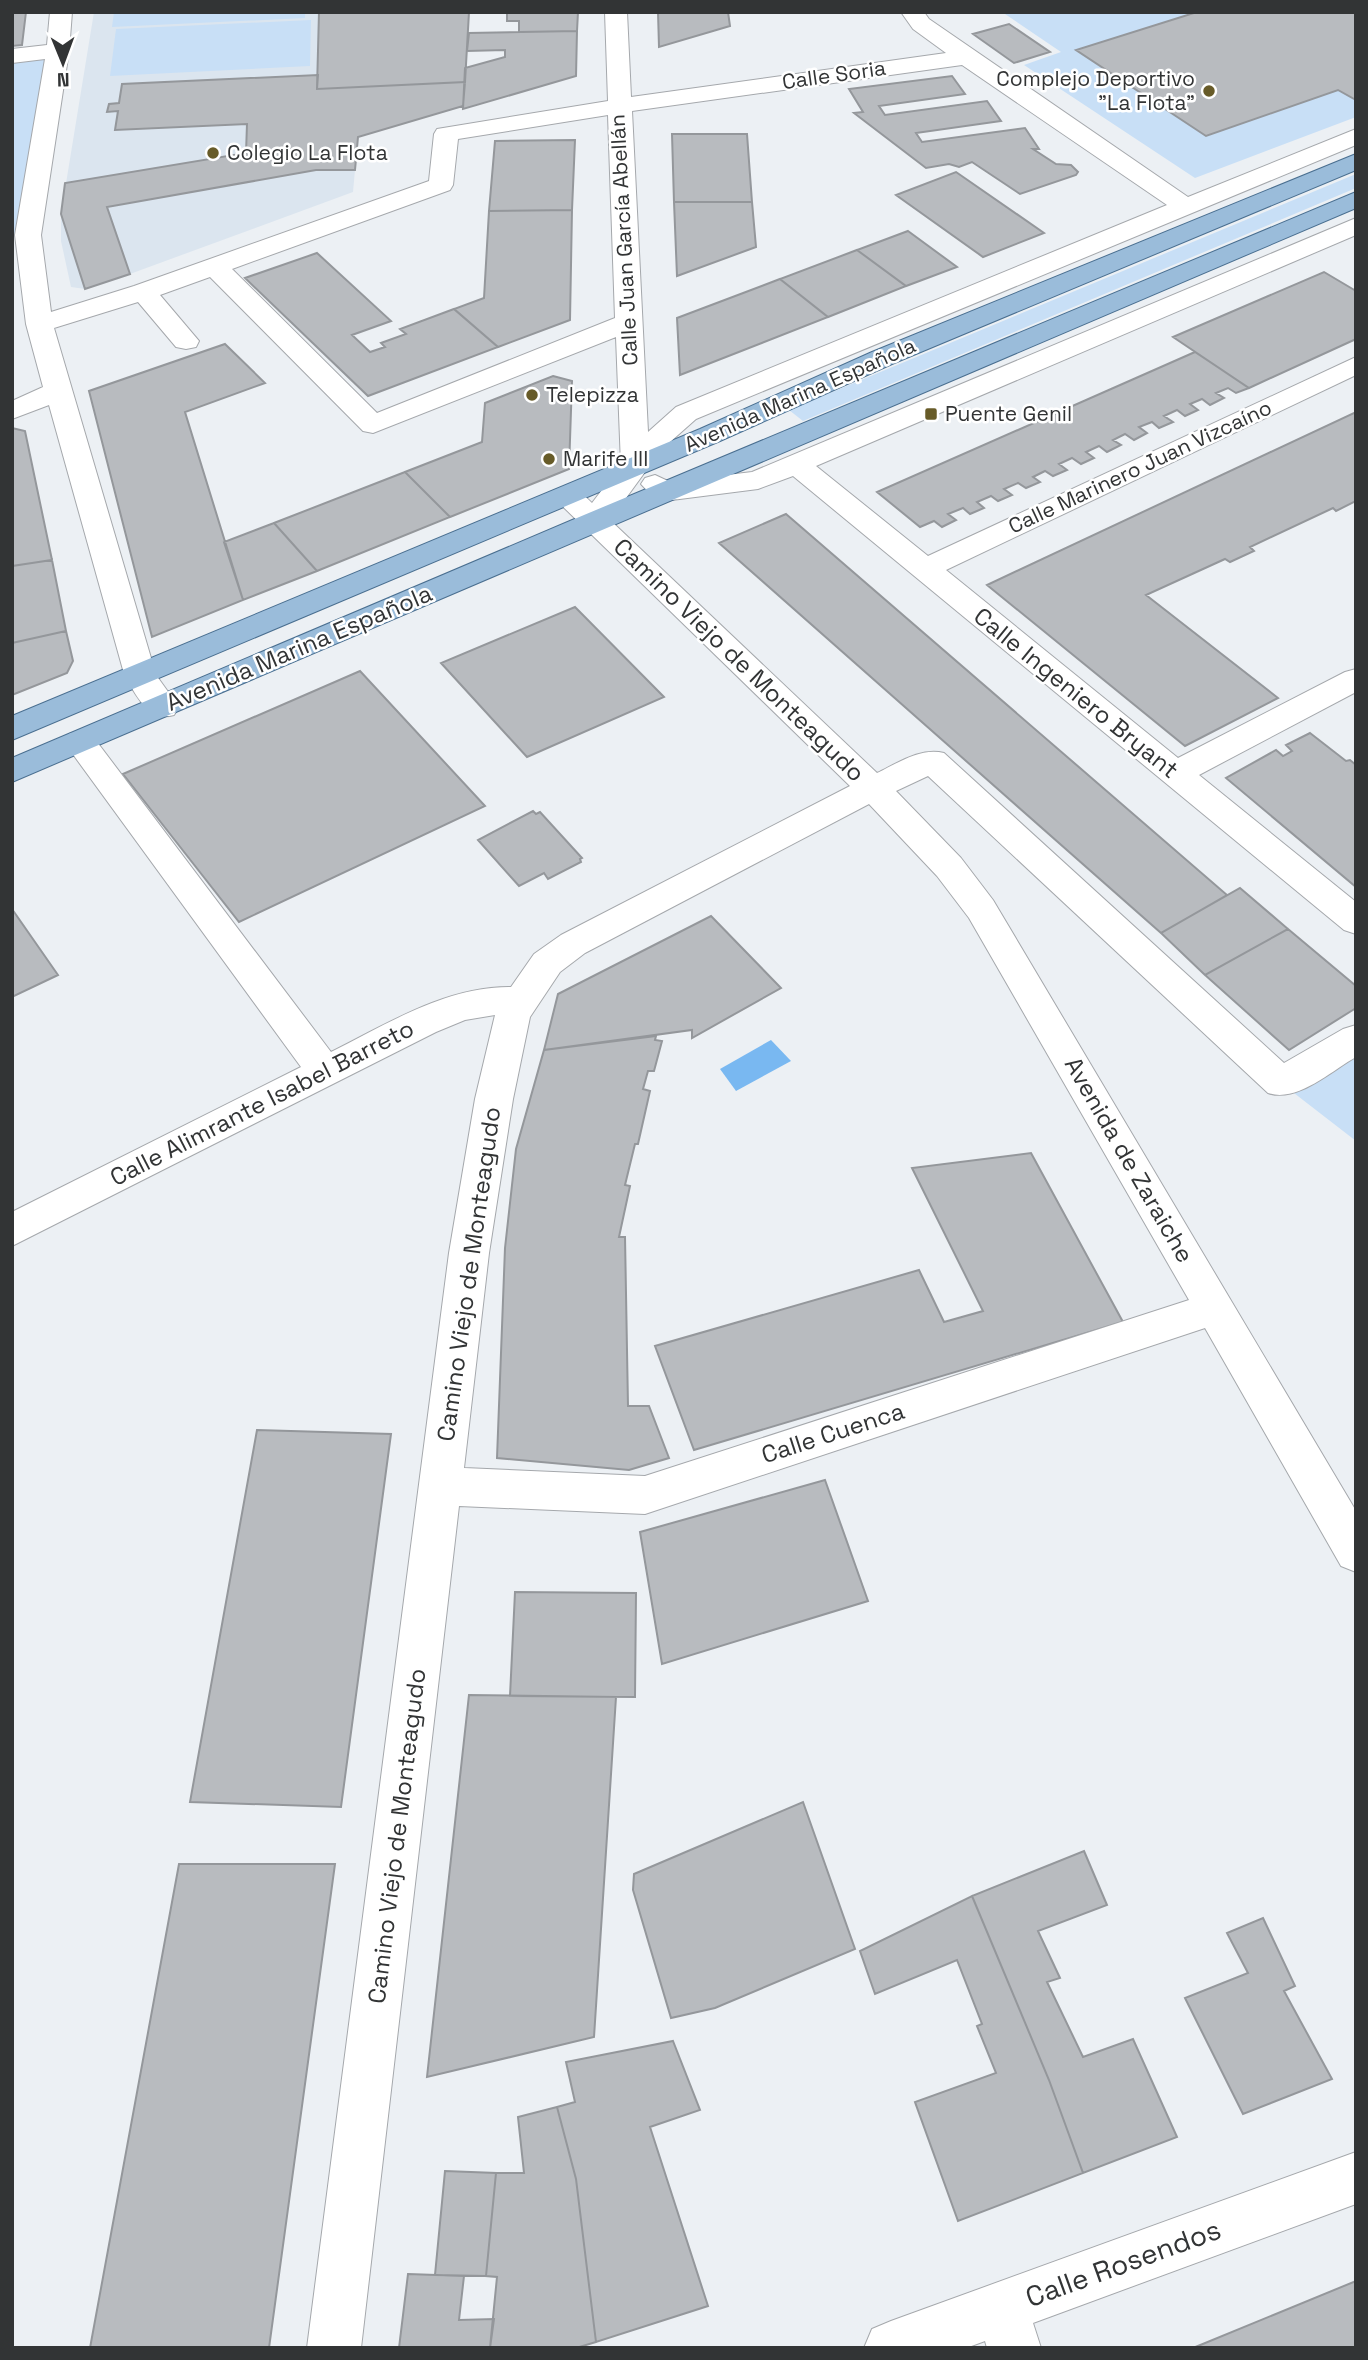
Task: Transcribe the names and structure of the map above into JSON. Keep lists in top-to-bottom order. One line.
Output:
{"streets":{"main road":["Avenida Marina Española"],"street":["Calle Soria","Calle Juan García Abellán","Calle Marinero Juan Vizcaíno","Camino Viejo de Monteagudo","Calle Ingeniero Bryant","Calle Alimrante Isabel Barreto","Avenida de Zaraiche","Calle Cuenca","Calle Rosendos"]},"crossings":[["Calle Soria","Calle Juan García Abellán"],["Calle Juan García Abellán","Avenida Marina Española"],["Avenida Marina Española","Camino Viejo de Monteagudo"],["Avenida Marina Española","Calle Ingeniero Bryant"],["Calle Marinero Juan Vizcaíno","Calle Ingeniero Bryant"],["Camino Viejo de Monteagudo","Calle Alimrante Isabel Barreto"],["Camino Viejo de Monteagudo","Avenida de Zaraiche"],["Camino Viejo de Monteagudo","Calle Cuenca"],["Avenida de Zaraiche","Calle Cuenca"]],"places":{"other":["Complejo Deportivo \"La Flota\"","Colegio La Flota","Telepizza","Marife III"],"transit":["Puente Genil"]},"north":"bottom"}
